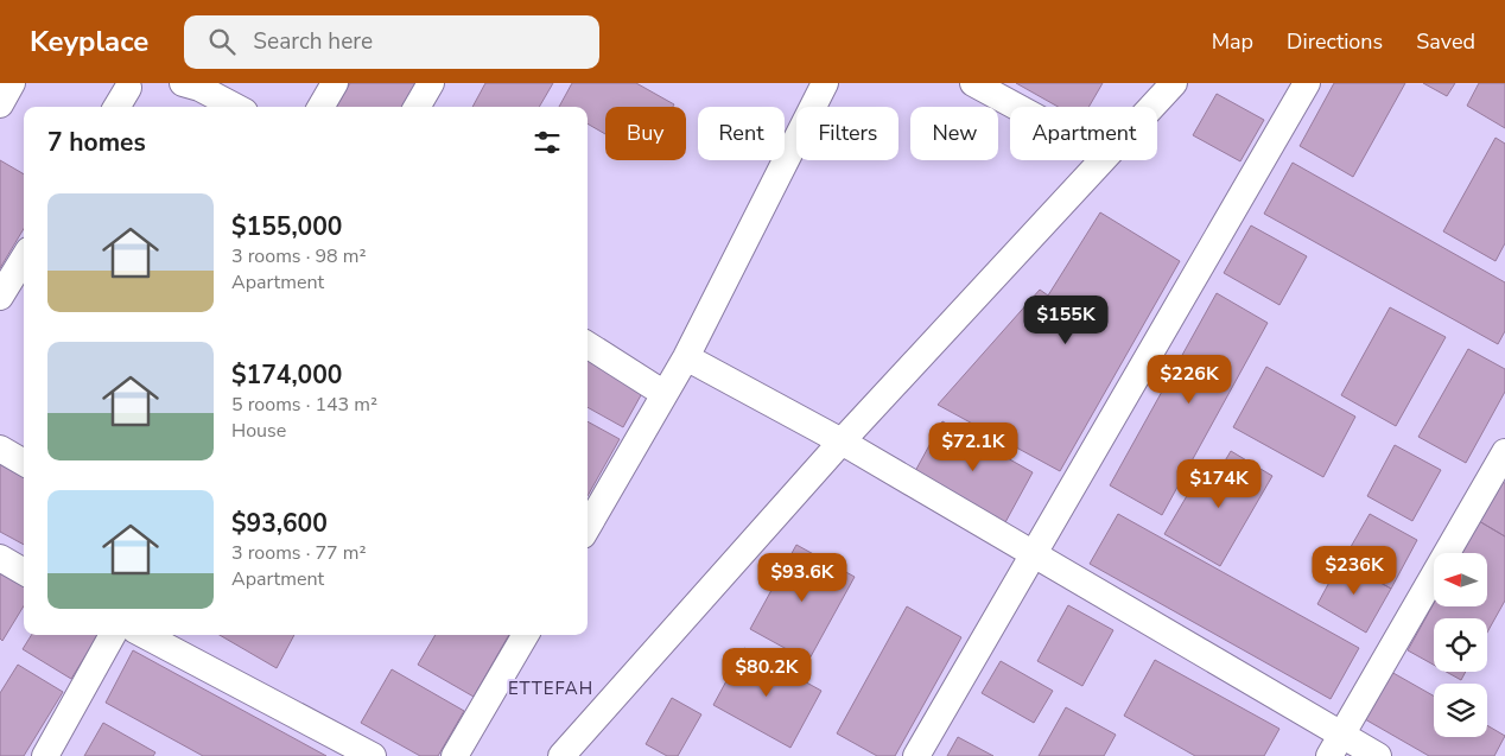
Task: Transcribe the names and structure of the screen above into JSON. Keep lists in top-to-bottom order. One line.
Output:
{"districts":["ETTEFAH"],"north":"left","page":{"header":"Keyplace","search":"Search here","nav":["Map","Directions","Saved"],"chip":["Buy","Rent","Filters","New","Apartment"],"heading":"7 homes","list":[{"name":"$155,000","note":"3 rooms · 98 m² · Apartment"},{"name":"$174,000","note":"5 rooms · 143 m² · House"},{"name":"$93,600","note":"3 rooms · 77 m² · Apartment"}],"price":["$155K","$226K","$72.1K","$174K","$236K","$93.6K","$80.2K"]}}
